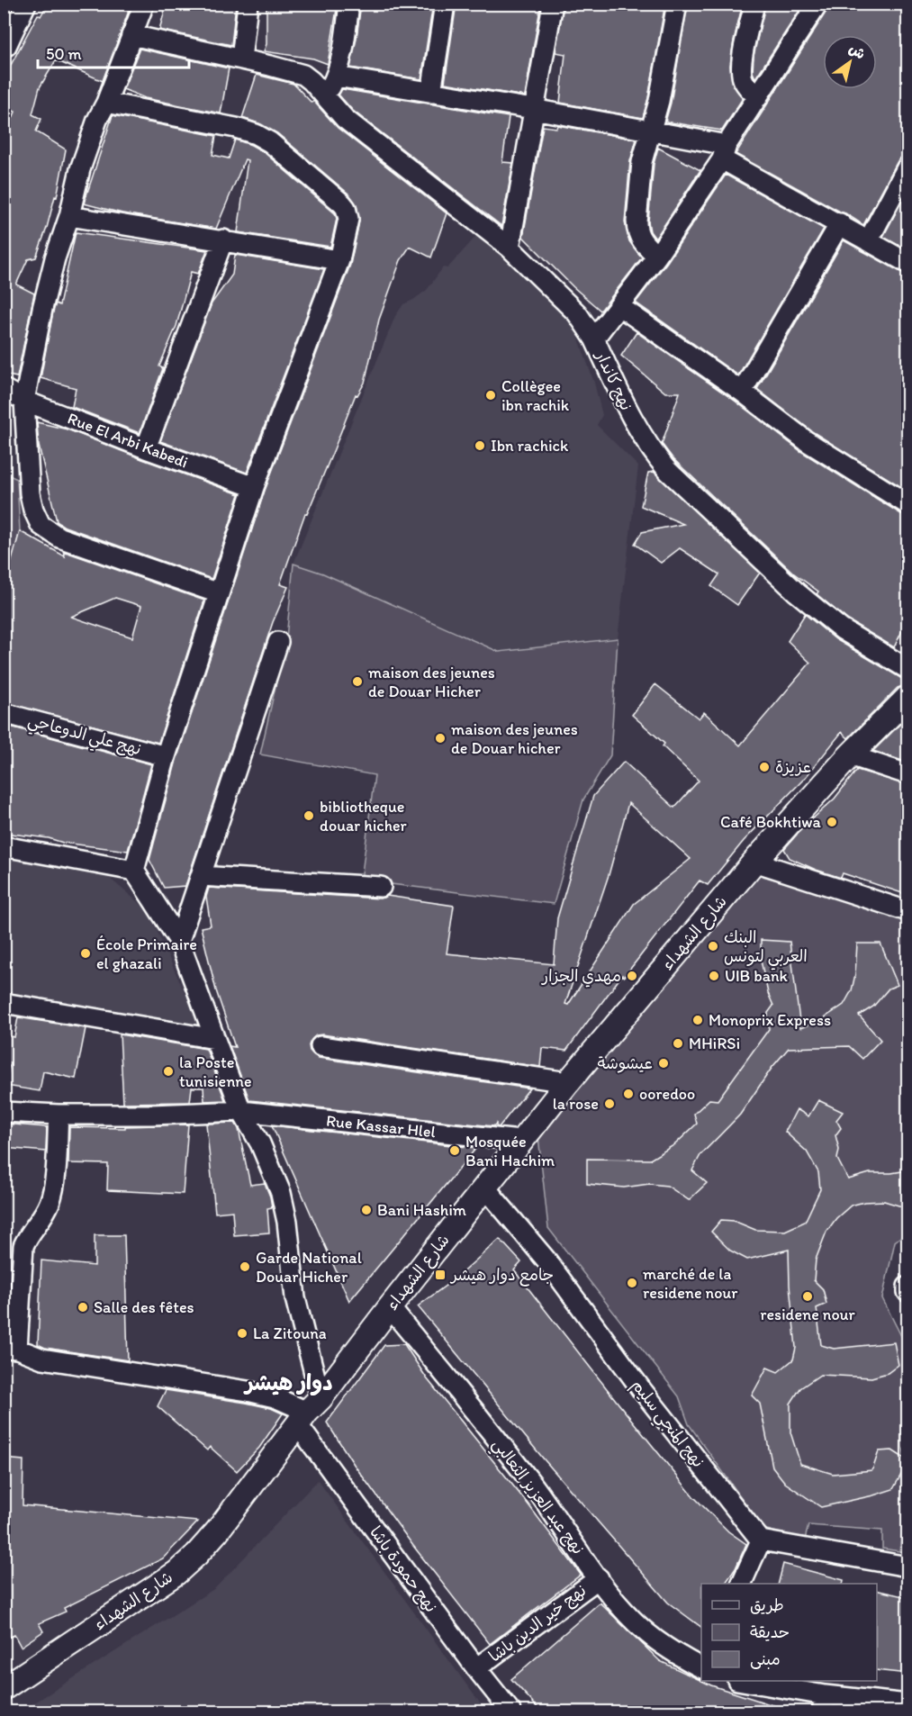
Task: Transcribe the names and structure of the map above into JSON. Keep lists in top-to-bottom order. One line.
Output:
{"streets":{"street":["نهج كاندار","Rue El Arbi Kabedi","نهج علي الدوعاجي","شارع الشهداء","Rue Kassar Hlel","نهج المنجي سليم","نهج عبد العزيز الثعالبي","نهج حمودة باشا","نهج خير الدين باشا"]},"crossings":[["شارع الشهداء","Rue Kassar Hlel"],["شارع الشهداء","نهج المنجي سليم"],["شارع الشهداء","نهج عبد العزيز الثعالبي"],["شارع الشهداء","نهج حمودة باشا"],["نهج عبد العزيز الثعالبي","نهج خير الدين باشا"],["نهج حمودة باشا","نهج خير الدين باشا"]],"districts":["دوار هيشر"],"places":{"other":["Collègee ibn rachik","Ibn rachick","maison des jeunes de Douar Hicher","maison des jeunes de Douar hicher","عزيزة","bibliotheque douar hicher","Café Bokhtiwa","البنك العربي لتونس","École Primaire el ghazali","مهدي الجزار","UIB bank","Monoprix Express","MHiRSi","عيشوشة","la Poste tunisienne","ooredoo","la rose","Mosquée Bani Hachim","Bani Hashim","Garde National Douar Hicher","marché de la residene nour","residene nour","Salle des fêtes","La Zitouna"],"transit":["جامع دوار هيشر"]},"legend":["طريق","حديقة","مبنى"],"scale_bar":"50 m","north":"top right"}
